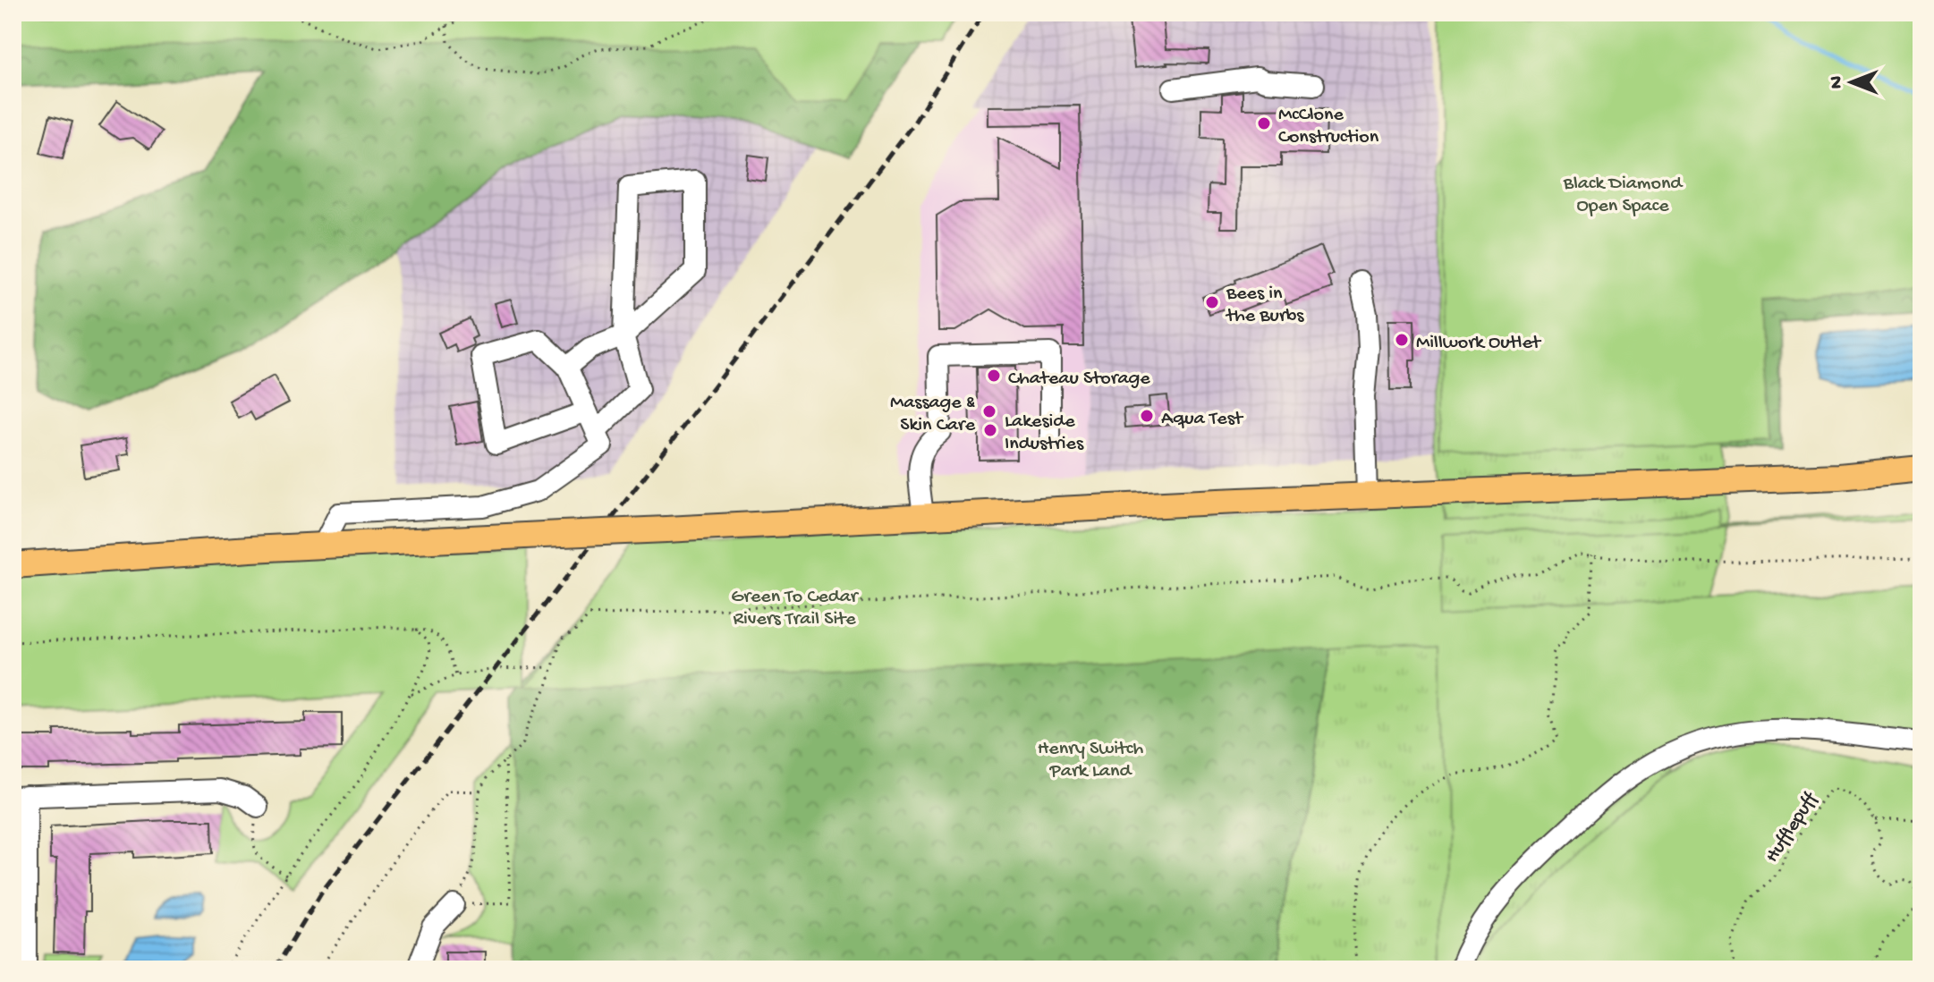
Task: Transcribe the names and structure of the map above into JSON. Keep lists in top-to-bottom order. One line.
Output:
{"streets":{"path":["Hufflepuff"]},"parks":["Black Diamond Open Space","Green To Cedar Rivers Trail Site","Henry Switch Park Land"],"places":["McClone Construction","Bees in the Burbs","Millwork Outlet","Chateau Storage","Massage & Skin Care","Aqua Test","Lakeside Industries"],"north":"left"}
